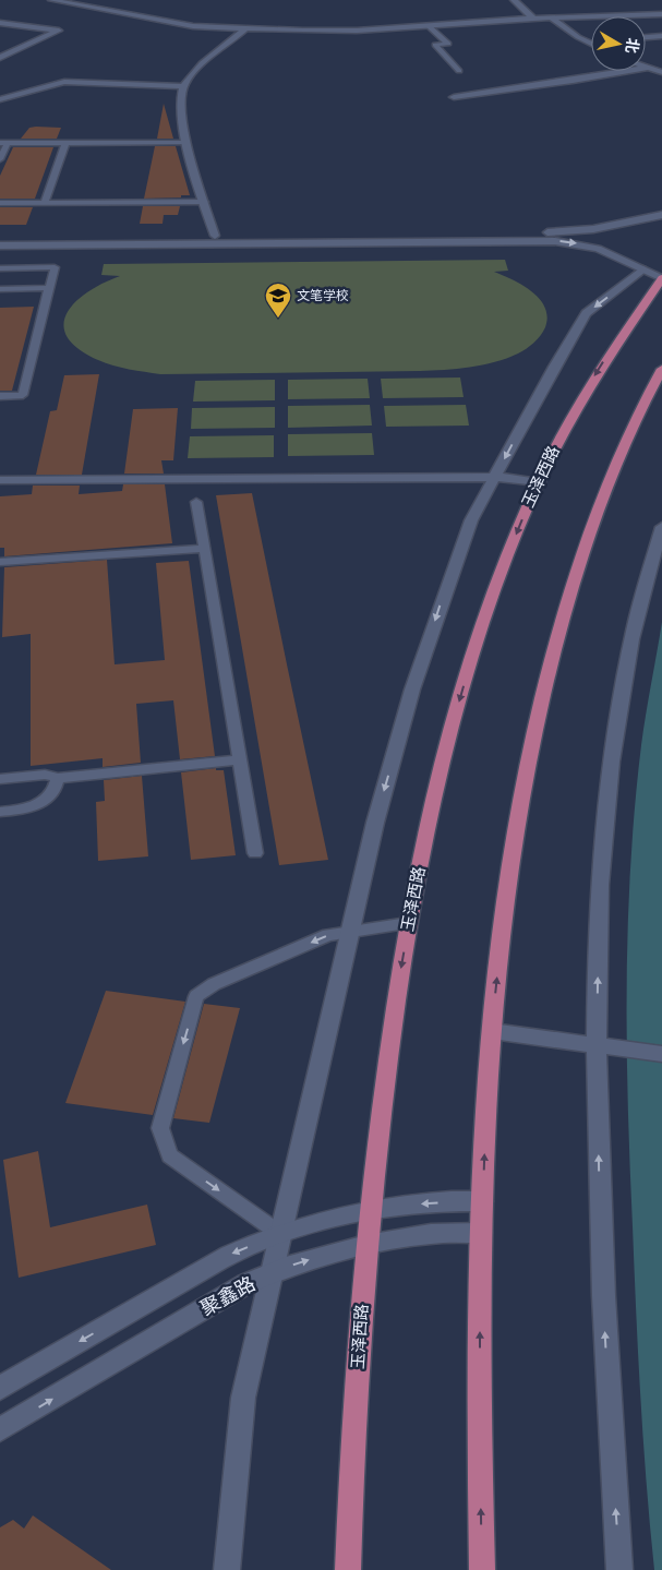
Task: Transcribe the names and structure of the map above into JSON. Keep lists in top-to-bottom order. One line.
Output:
{"streets":{"main road":["玉泽西路"],"street":["聚鑫路"]},"crossings":[["玉泽西路","聚鑫路"]],"places":{"school or university":["文笔学校"]},"north":"right"}
